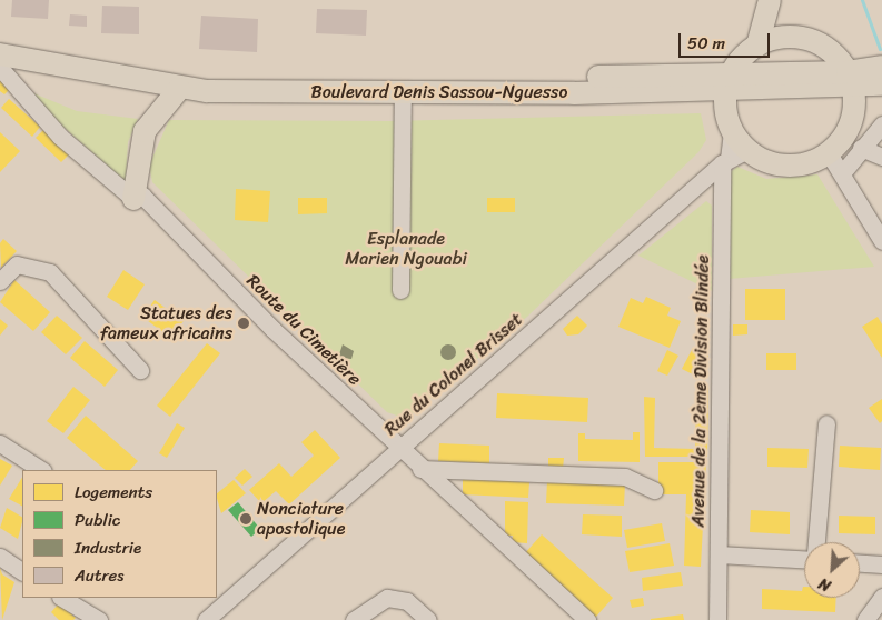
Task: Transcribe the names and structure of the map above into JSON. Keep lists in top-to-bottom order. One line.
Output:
{"streets":{"main road":["Boulevard Denis Sassou-Nguesso"],"street":["Route du Cimetière","Rue du Colonel Brisset","Avenue de la 2ème Division Blindée"]},"crossings":[["Route du Cimetière","Rue du Colonel Brisset"],["Rue du Colonel Brisset","Avenue de la 2ème Division Blindée"]],"parks":["Esplanade Marien Ngouabi"],"places":["Statues des fameux africains","Nonciature apostolique"],"legend":["Logements","Public","Industrie","Autres"],"scale_bar":"50 m","north":"bottom left"}
